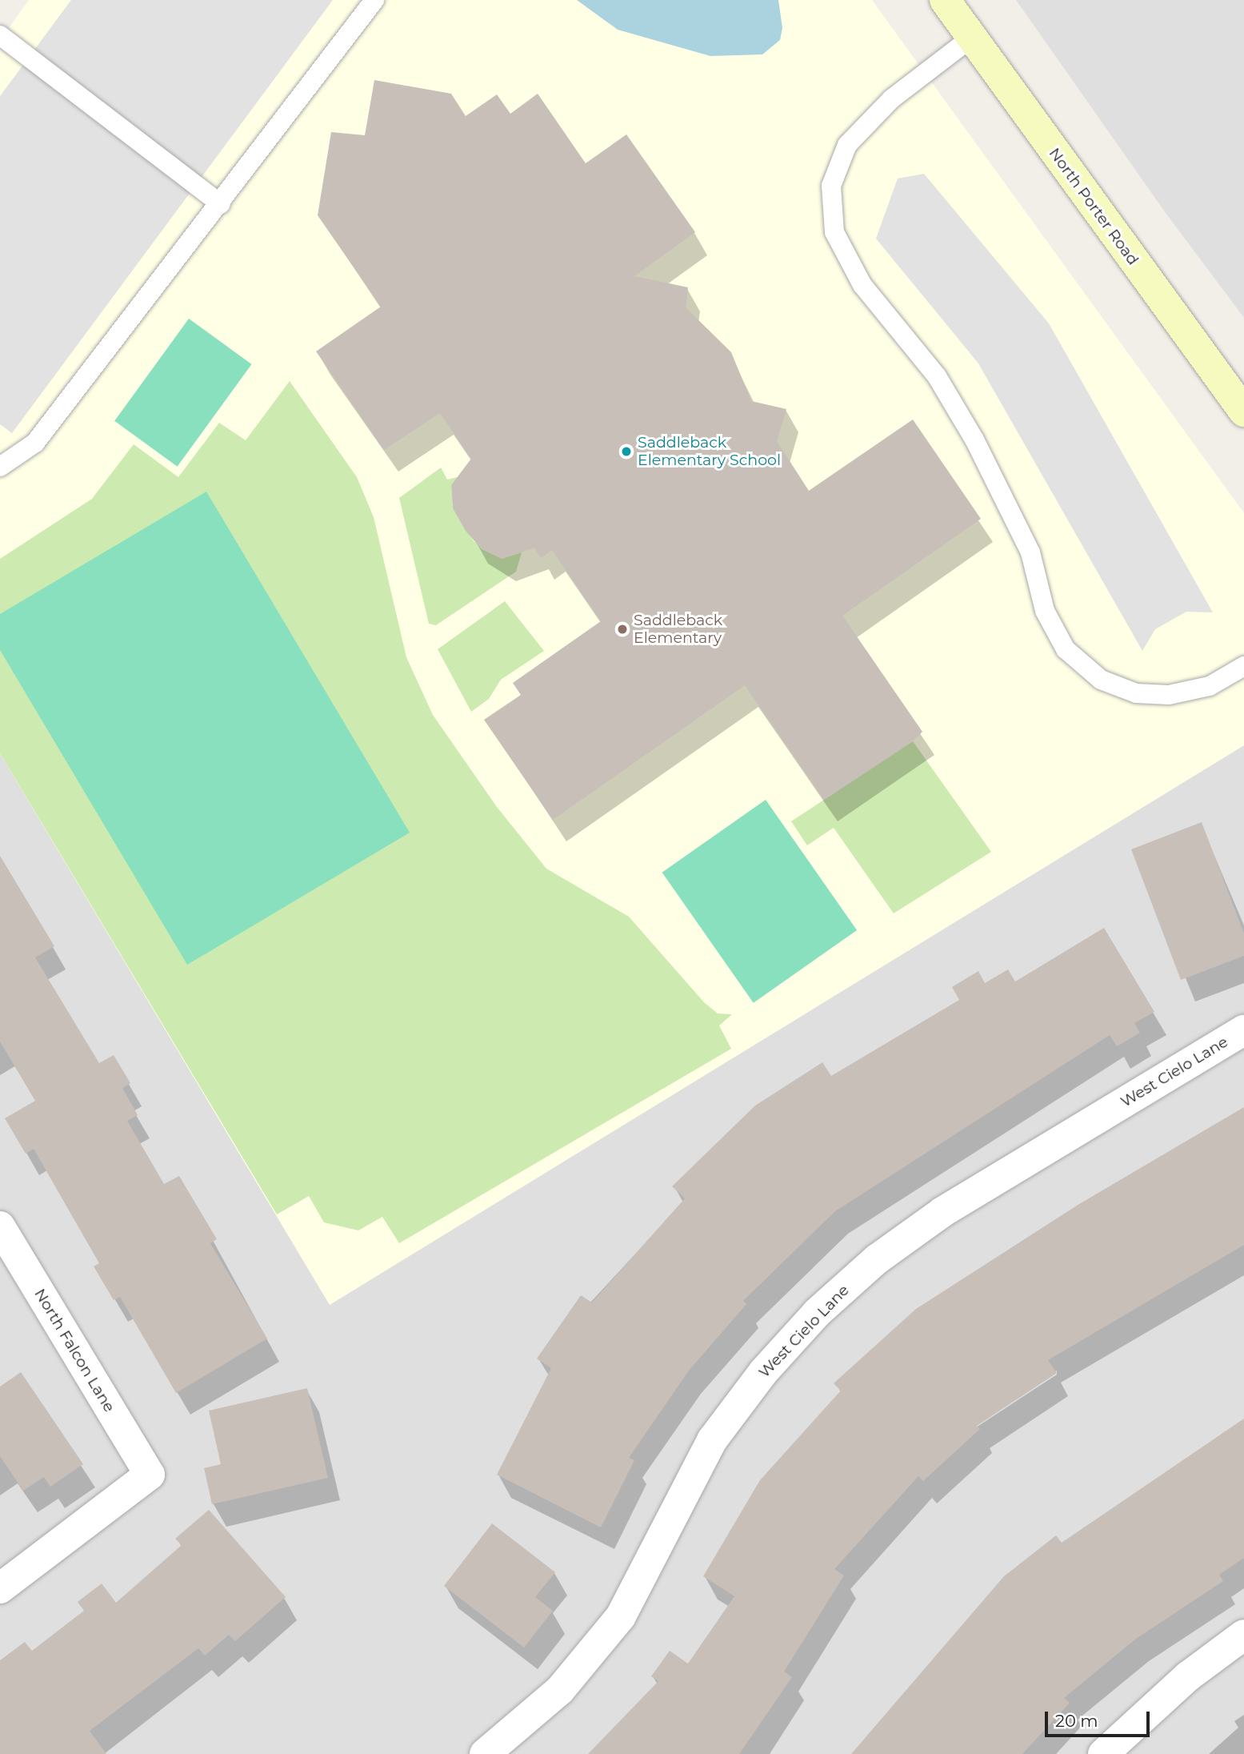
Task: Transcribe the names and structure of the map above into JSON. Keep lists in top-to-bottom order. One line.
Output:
{"streets":{"street":["North Porter Road","West Cielo Lane","North Falcon Lane"]},"places":["Saddleback Elementary School","Saddleback Elementary"],"scale_bar":"20 m"}
